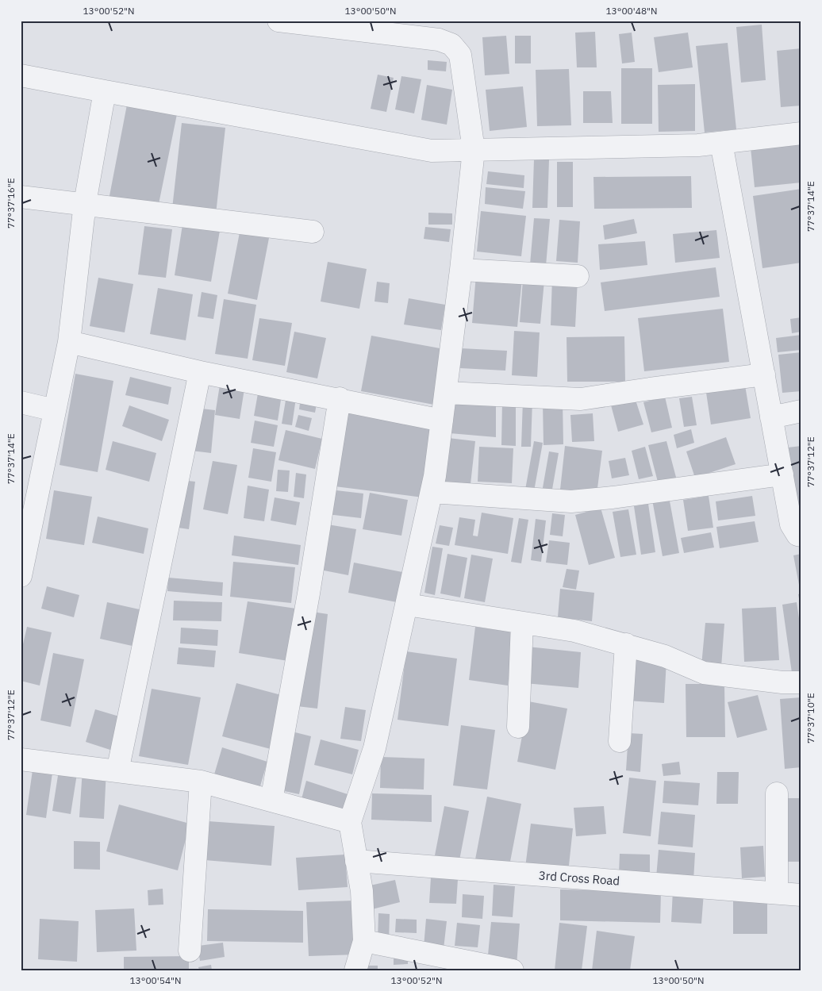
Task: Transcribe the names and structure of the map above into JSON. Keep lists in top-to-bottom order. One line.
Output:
{"streets":{"street":["3rd Cross Road"]},"coordinates":["13°00'52\"N","13°00'50\"N","13°00'48\"N","77°37'16\"E","77°37'14\"E","77°37'12\"E","77°37'10\"E","13°00'54\"N"]}
